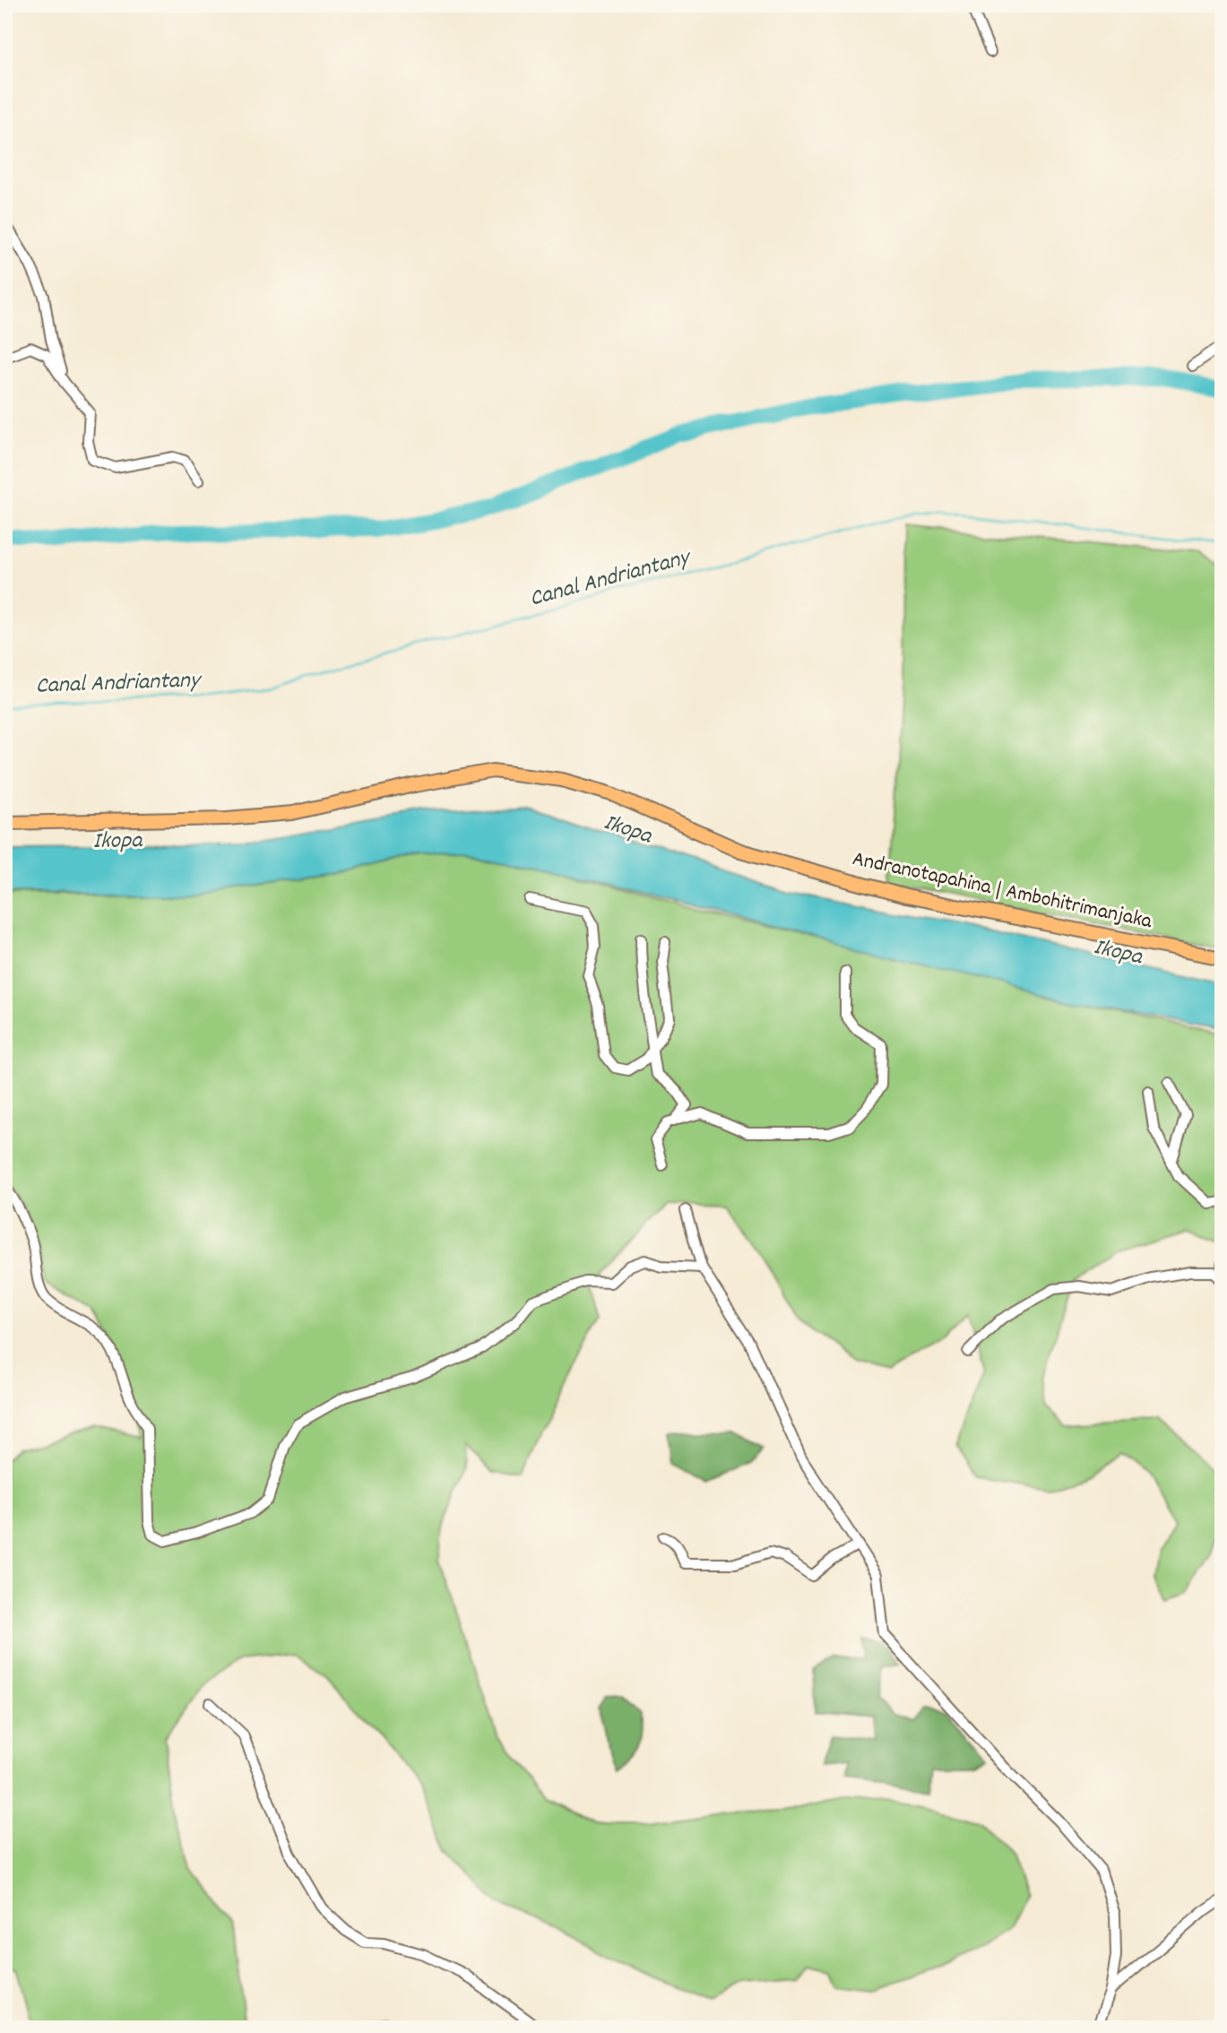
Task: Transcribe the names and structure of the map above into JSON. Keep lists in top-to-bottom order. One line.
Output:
{"streets":{"main road":["Andranotapahina | Ambohitrimanjaka"]},"water":["Canal Andriantany","Ikopa"]}
